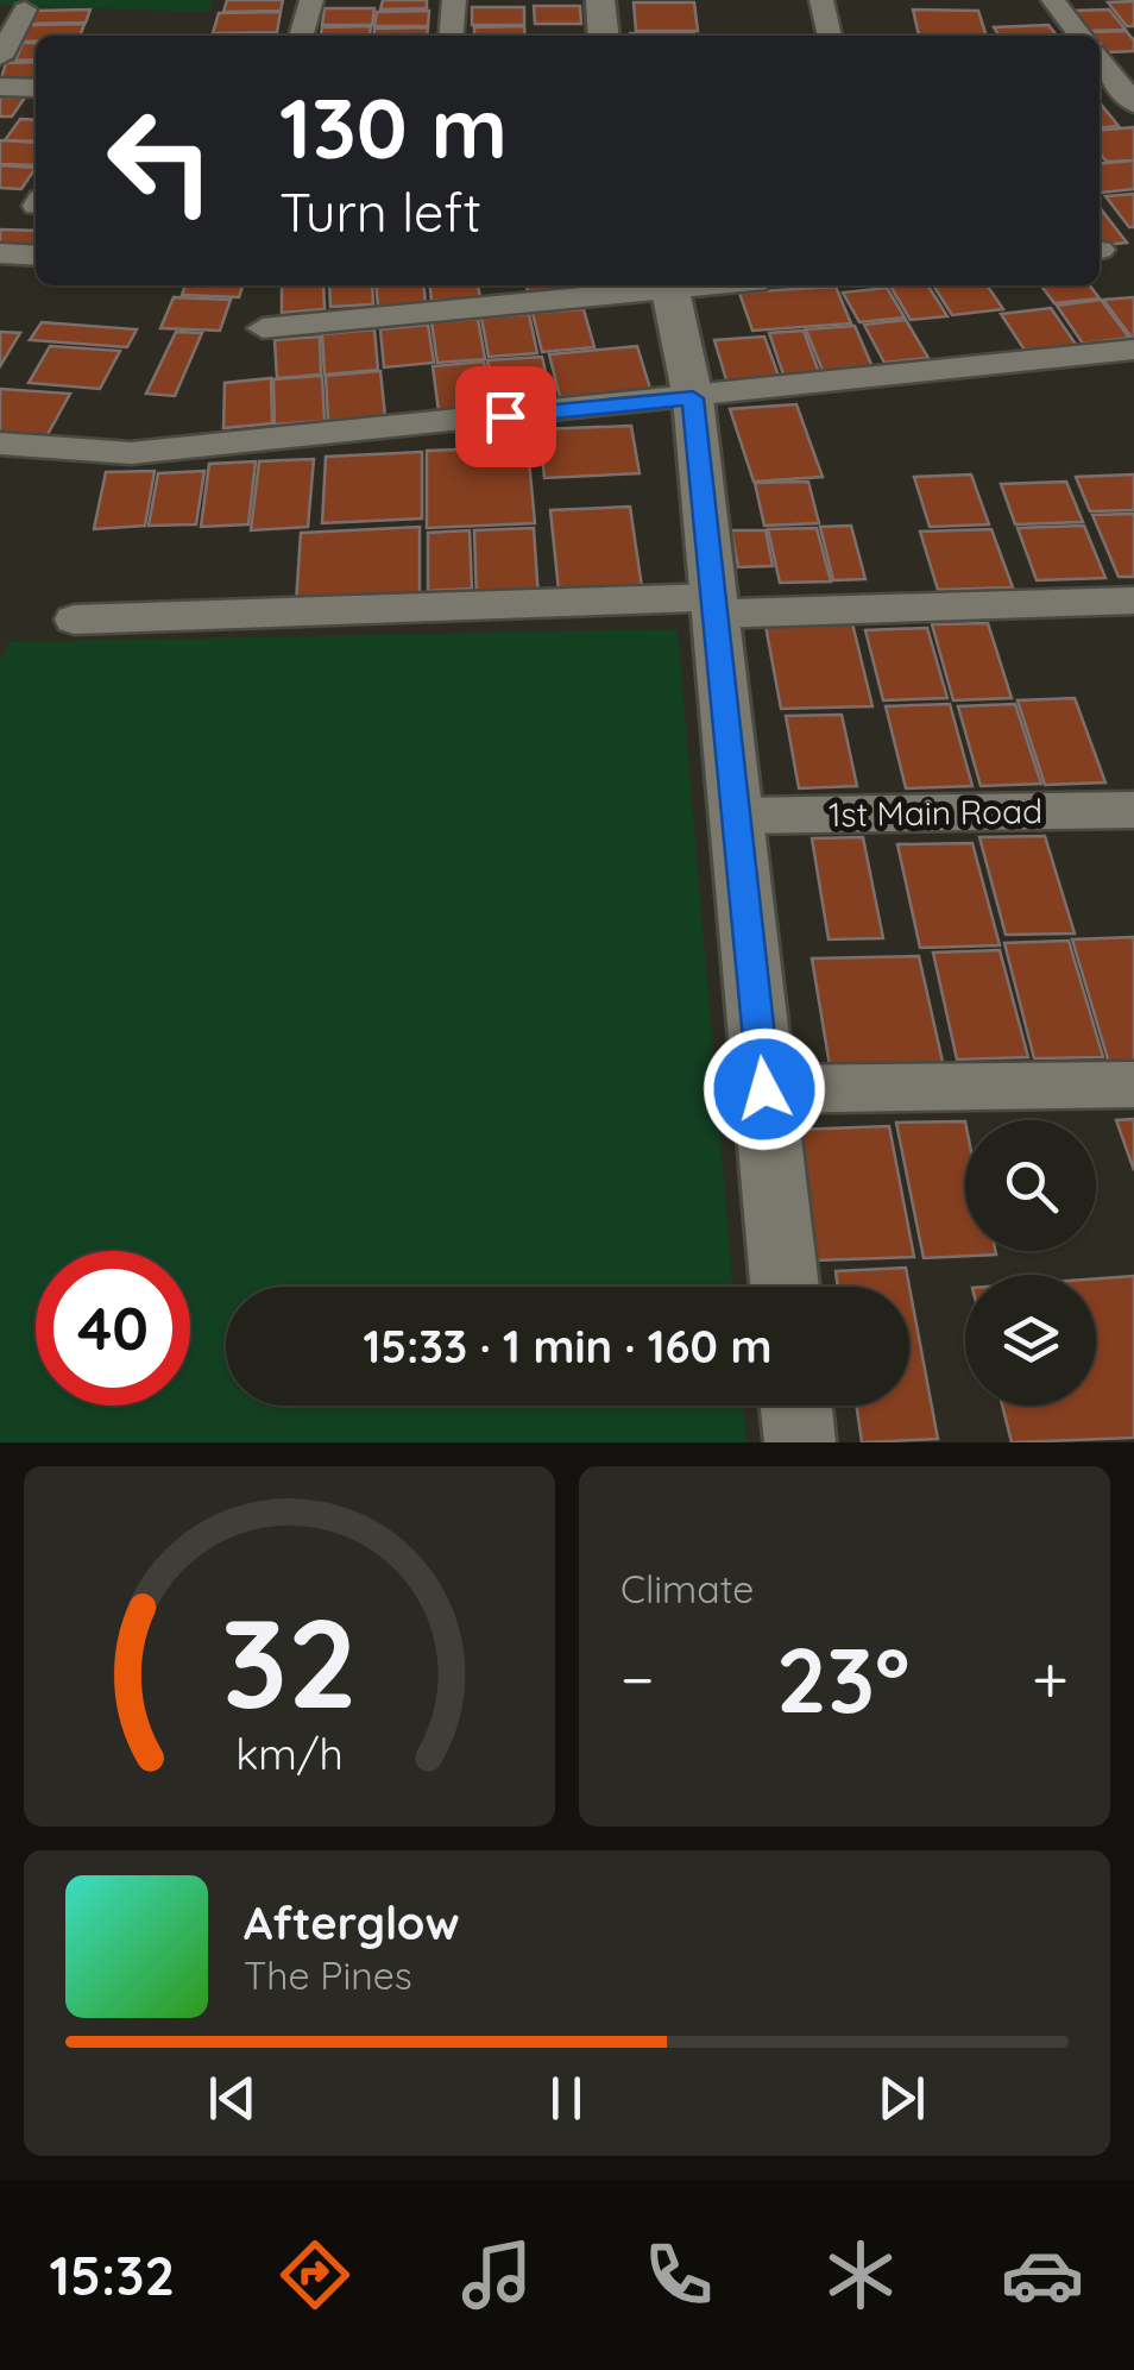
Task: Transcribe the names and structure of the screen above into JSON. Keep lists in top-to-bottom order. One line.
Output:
{"streets":{"street":["1st Main Road"]},"page":{"turn":["130 m","Turn left"],"limit":"40","trip":"15:33 · 1 min · 160 m","tile":"Climate","heat":["−","23°","+"],"song":["Afterglow","The Pines"],"tabs":"15:32","gauge":["32","km/h"]}}
